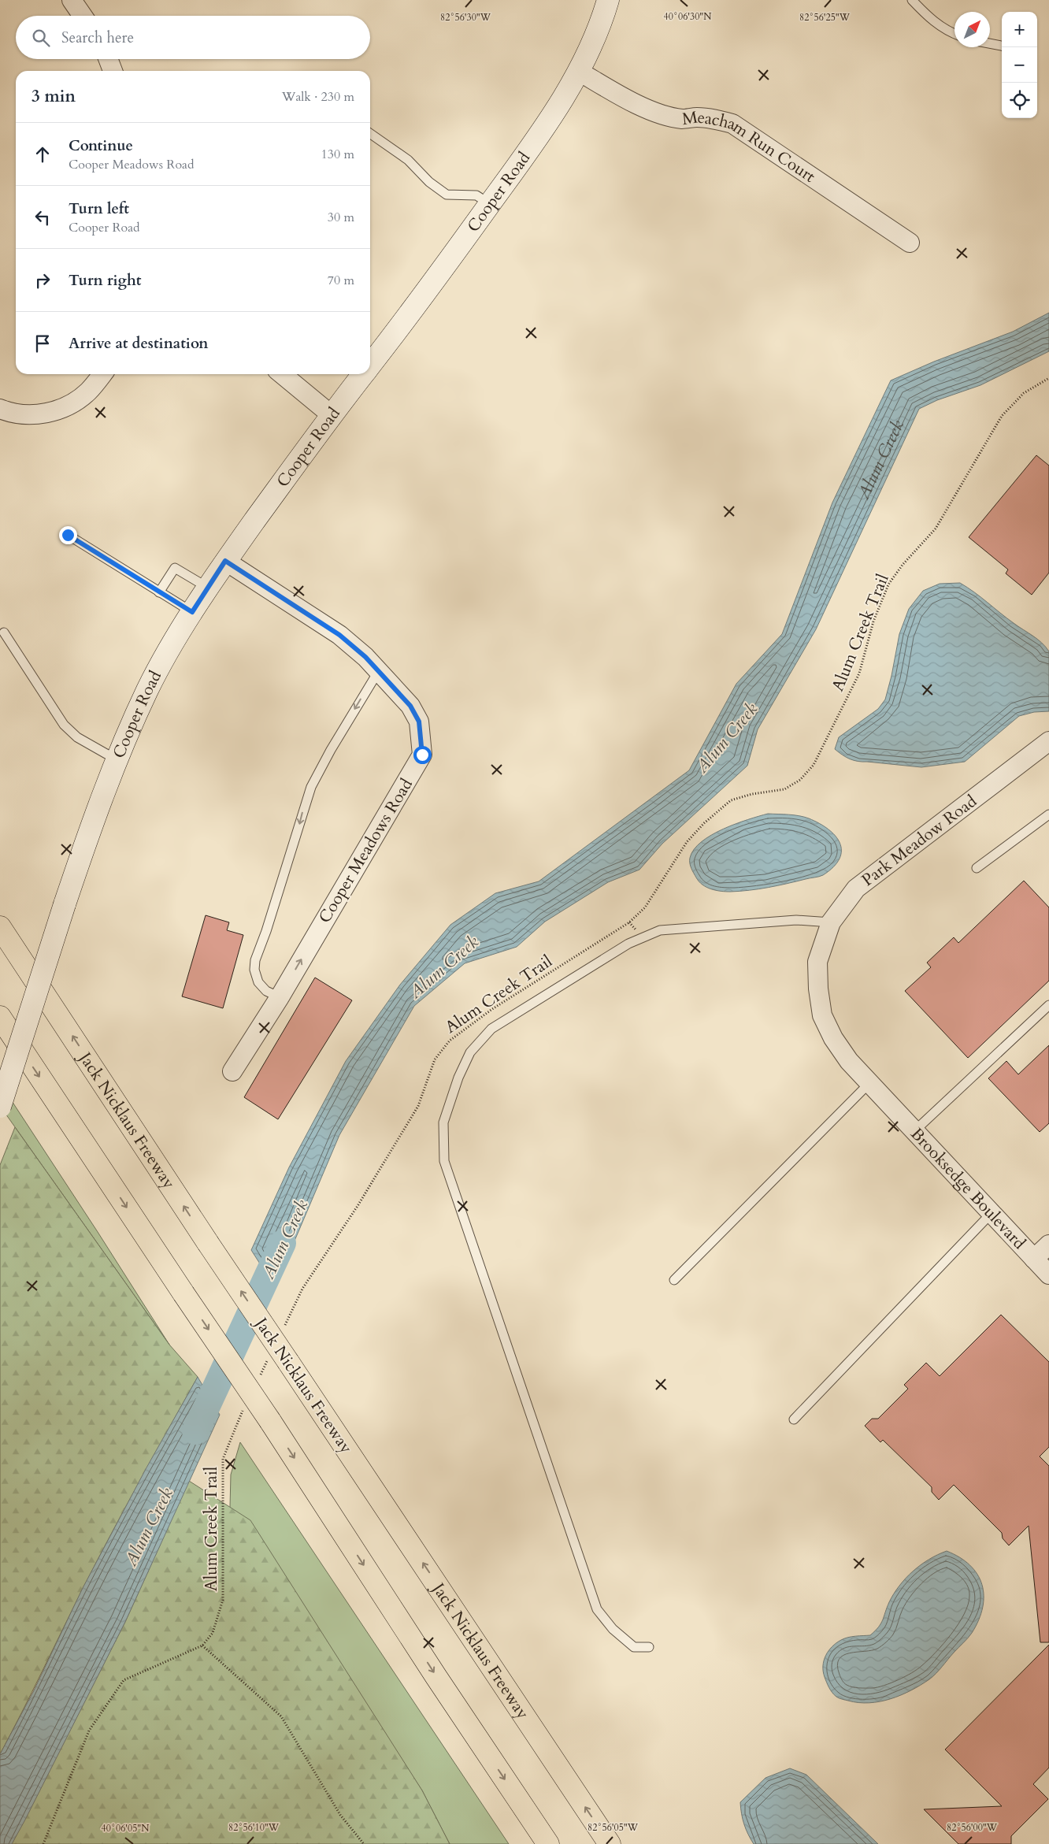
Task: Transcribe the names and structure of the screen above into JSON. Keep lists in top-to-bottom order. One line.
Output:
{"streets":{"highway":["Jack Nicklaus Freeway"],"street":["Meacham Run Court","Cooper Road","Park Meadow Road","Cooper Meadows Road","Brooksedge Boulevard"],"path":["Alum Creek Trail"]},"crossings":[["Meacham Run Court","Cooper Road"],["Cooper Road","Cooper Meadows Road"],["Park Meadow Road","Brooksedge Boulevard"]],"one_way":["Cooper Meadows Road"],"water":["Alum Creek"],"north":"top right","page":{"map_buttons":["+","−"],"search":"Search here","heading":["3 min","Walk · 230 m"],"list":[["Continue","Cooper Meadows Road","130 m"],["Turn left","Cooper Road","30 m"],["Turn right","70 m"],"Arrive at destination"]},"coordinates":["40°06'30\"N","82°56'30\"W","82°56'25\"W","82°56'10\"W","82°56'05\"W","82°56'00\"W","40°06'05\"N"]}
